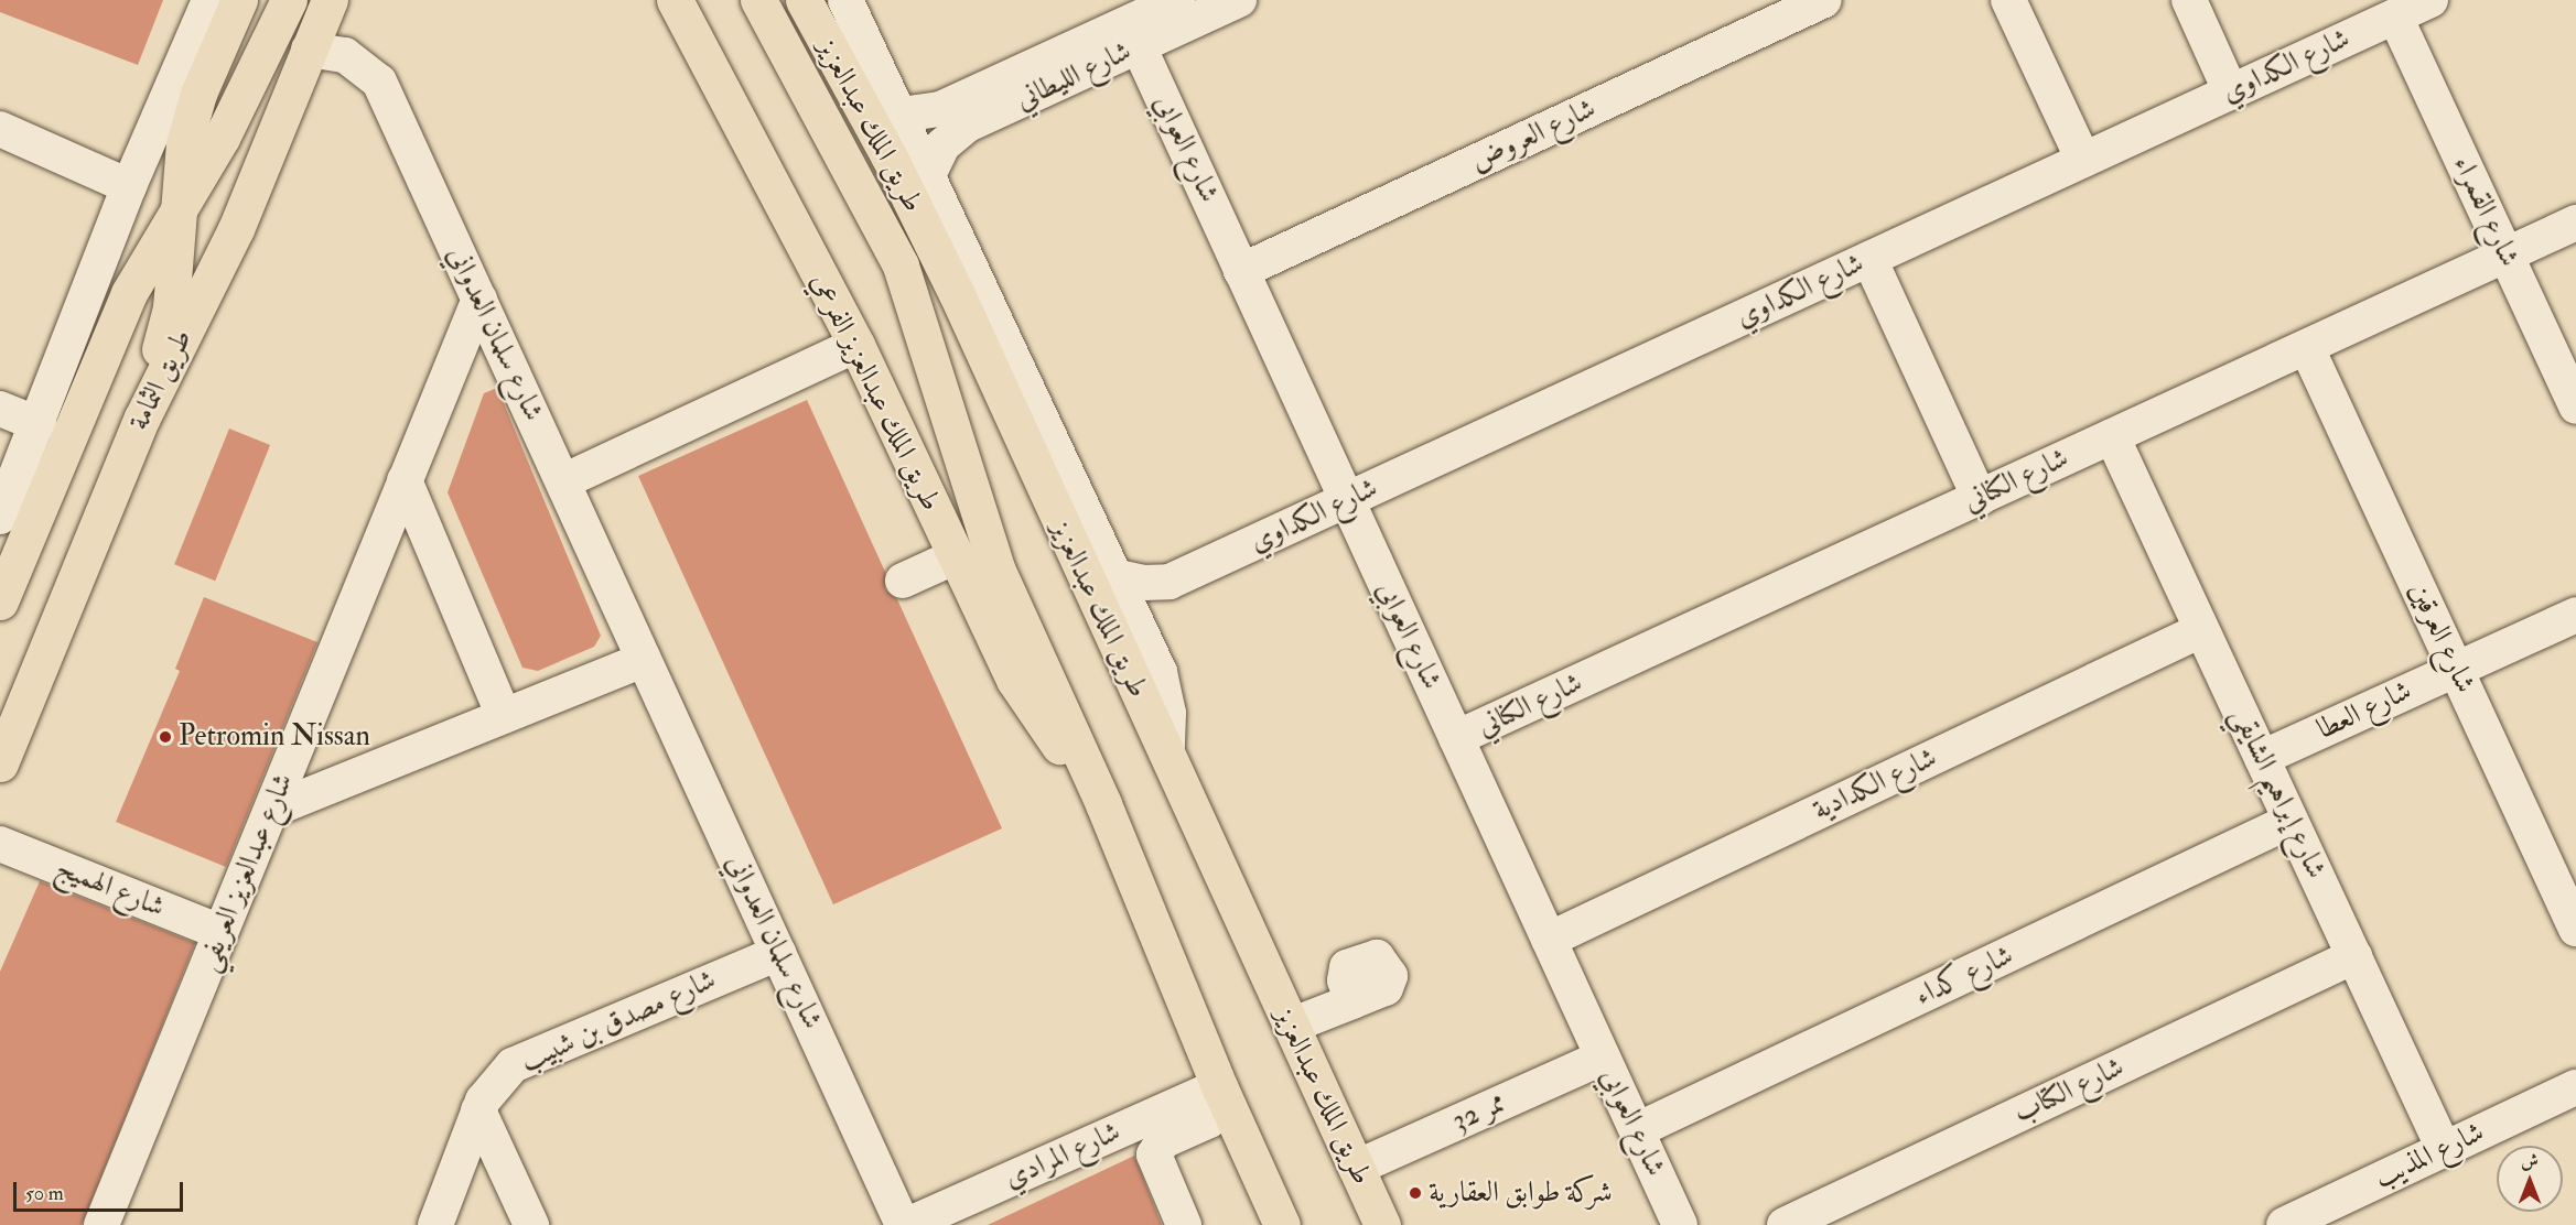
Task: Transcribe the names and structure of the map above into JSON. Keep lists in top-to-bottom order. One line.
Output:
{"streets":{"main road":["طريق الملك عبدالعزيز","طريق الثمامة","طريق الملك عبدالعزيز الفرعي"],"street":["شارع الكداوي","شارع الليطاني","شارع العروض","شارع العوابي","شارع القمراء","شارع سلمان العدواني","شارع الكناني","شارع العرقين","شارع العطا","شارع الكدادية","شارع إبراهيم الشايقي","شارع عبدالعزيز العريفي","شارع الهميج","شارع كداء","شارع مصدق بن شبيب","شارع الكتاب","ممر 32","شارع المرادي","شارع المذيب"]},"crossings":[["شارع الكداوي","شارع العوابي"],["شارع الكداوي","شارع القمراء"],["شارع الليطاني","شارع العوابي"],["طريق الملك عبدالعزيز","طريق الملك عبدالعزيز الفرعي"],["طريق الملك عبدالعزيز","ممر 32"],["طريق الملك عبدالعزيز","شارع المرادي"],["شارع العروض","شارع العوابي"],["شارع العوابي","شارع الكناني"],["شارع العوابي","شارع الكدادية"],["شارع العوابي","شارع كداء"],["شارع العوابي","ممر 32"],["شارع القمراء","شارع الكناني"],["شارع سلمان العدواني","طريق الثمامة"],["شارع سلمان العدواني","شارع عبدالعزيز العريفي"],["شارع سلمان العدواني","شارع مصدق بن شبيب"],["شارع سلمان العدواني","شارع المرادي"],["شارع الكناني","شارع العرقين"],["شارع الكناني","شارع إبراهيم الشايقي"],["شارع العرقين","شارع العطا"],["شارع العطا","شارع إبراهيم الشايقي"],["شارع الكدادية","شارع إبراهيم الشايقي"],["شارع إبراهيم الشايقي","شارع كداء"],["شارع إبراهيم الشايقي","شارع الكتاب"],["شارع إبراهيم الشايقي","شارع المذيب"],["شارع عبدالعزيز العريفي","شارع الهميج"]],"places":["Petromin Nissan","شركة طوابق العقارية"],"scale_bar":"50 m","north":"top"}
